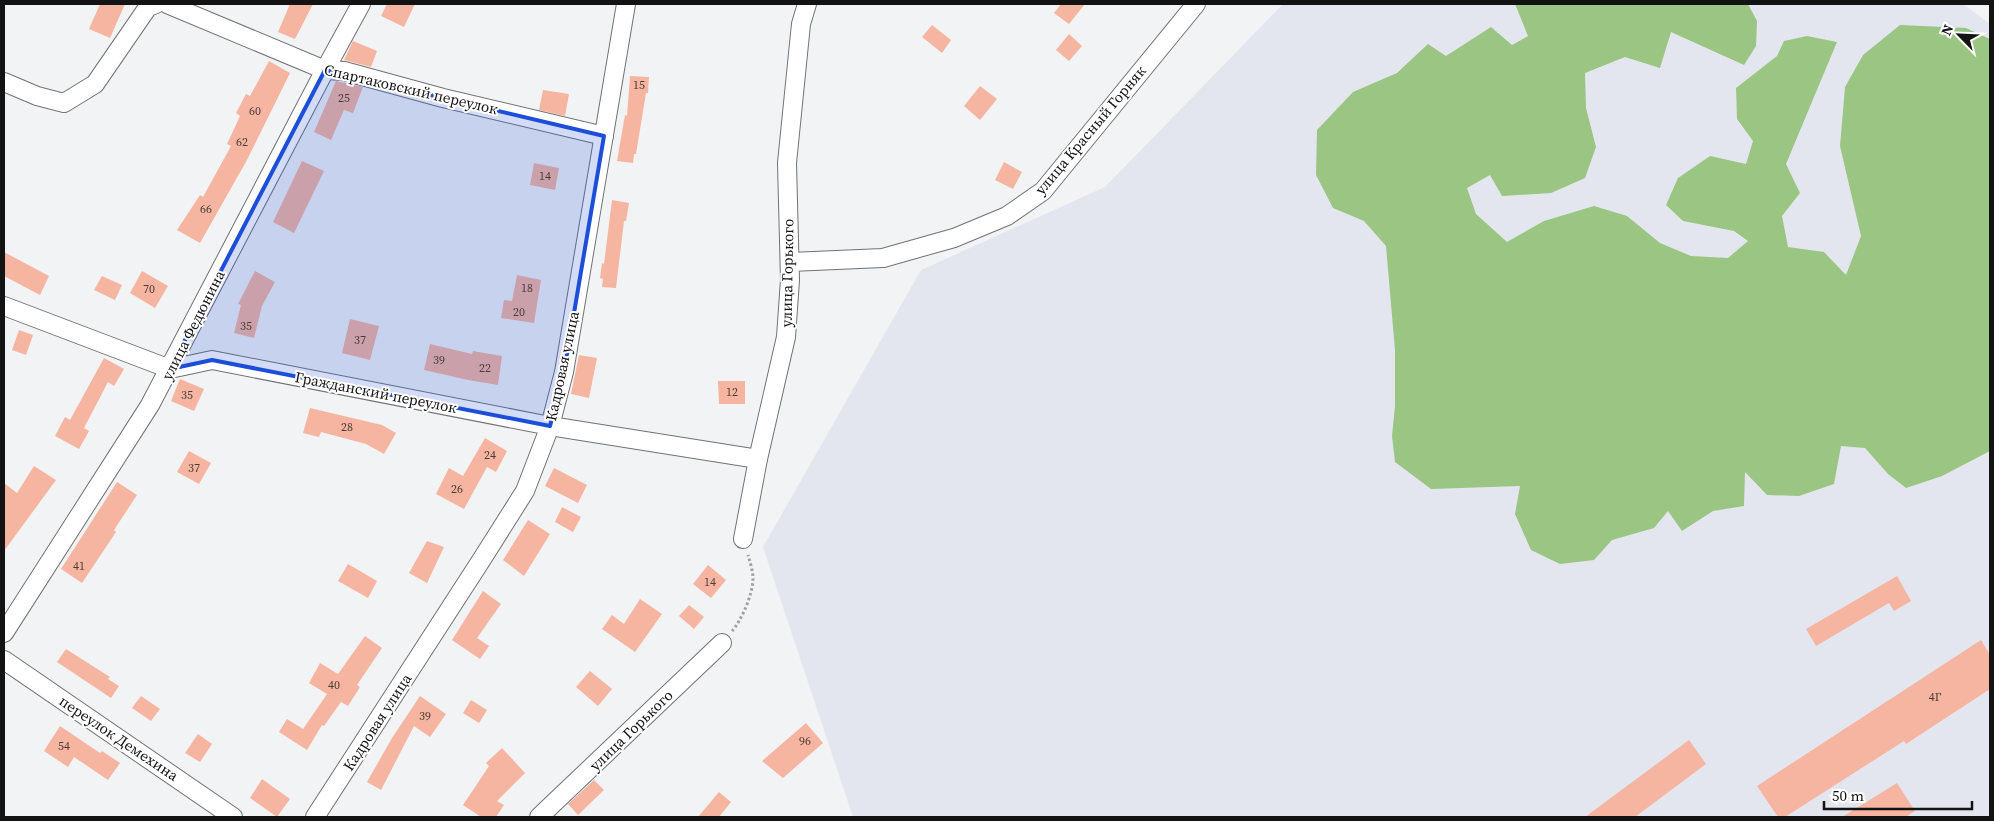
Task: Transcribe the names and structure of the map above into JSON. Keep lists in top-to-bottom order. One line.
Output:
{"streets":{"street":["Спартаковский переулок","улица Красный Горняк","улица Горького","улица Федюнина","Кадровая улица","Гражданский переулок","переулок Демехина"]},"crossings":[["Спартаковский переулок","улица Федюнина"],["Спартаковский переулок","Кадровая улица"],["улица Красный Горняк","улица Горького"],["улица Горького","Гражданский переулок"],["улица Федюнина","Гражданский переулок"],["Кадровая улица","Гражданский переулок"]],"house_numbers":["15","25","60","62","14","66","18","70","20","35","37","39","22","12","35","28","24","37","26","41","14","40","4Г","39","96","54"],"scale_bar":"50 m","north":"top left"}
